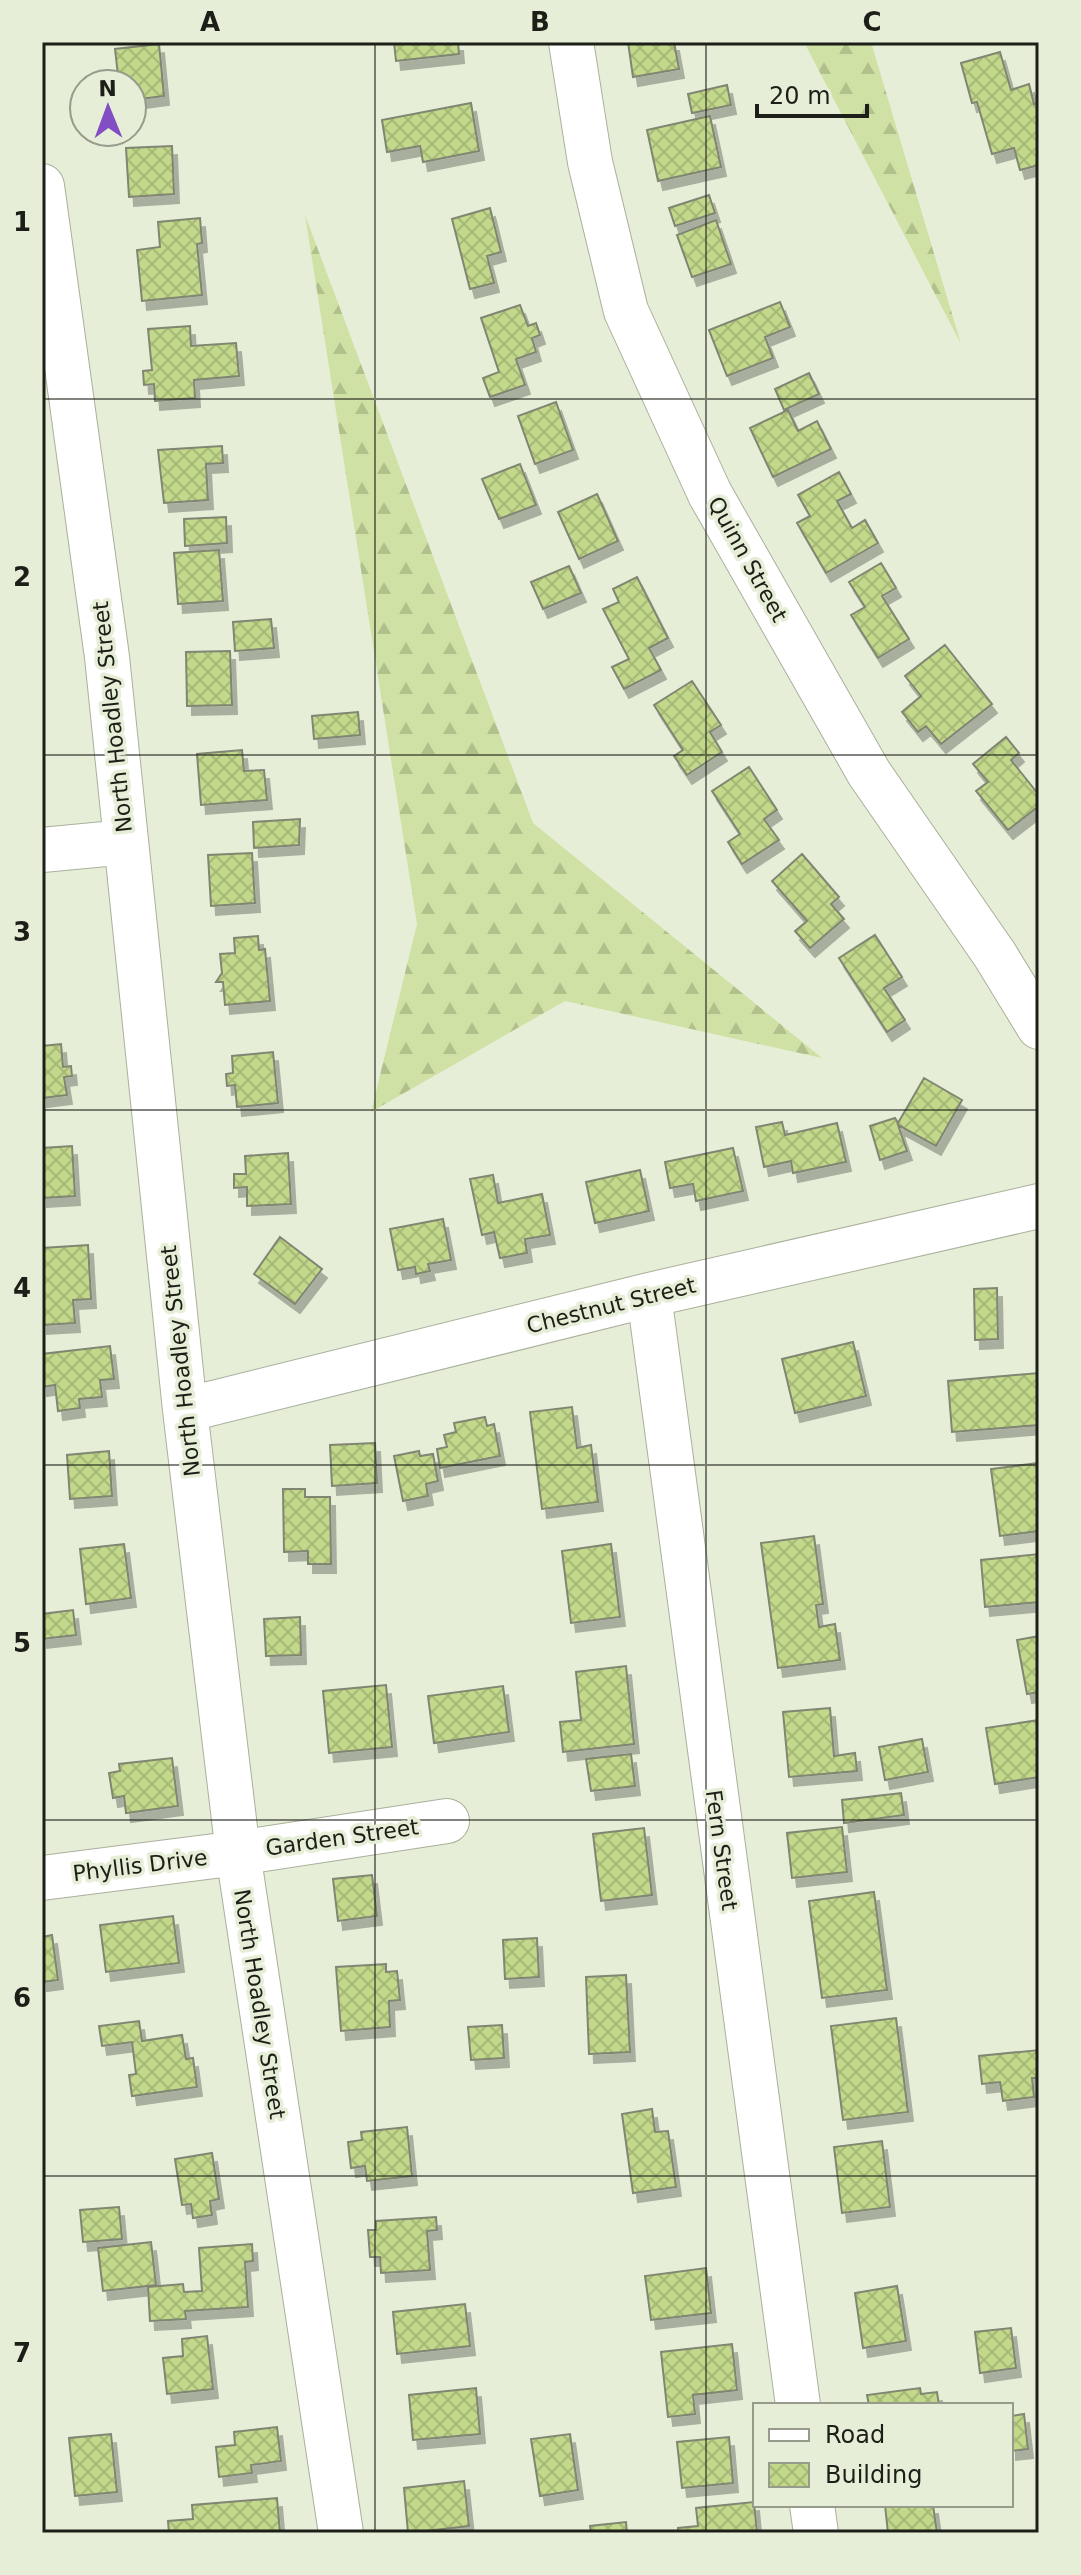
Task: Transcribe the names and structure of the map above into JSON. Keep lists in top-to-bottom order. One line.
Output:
{"streets":{"street":["Quinn Street","North Hoadley Street","Chestnut Street","Garden Street","Fern Street","Phyllis Drive"]},"crossings":[["North Hoadley Street","Chestnut Street"],["North Hoadley Street","Garden Street"],["North Hoadley Street","Phyllis Drive"],["Chestnut Street","Fern Street"],["Garden Street","Phyllis Drive"]],"legend":["Road","Building"],"scale_bar":"20 m","north":"top","grid":{"columns":["A","B","C"],"rows":["1","2","3","4","5","6","7"]}}
